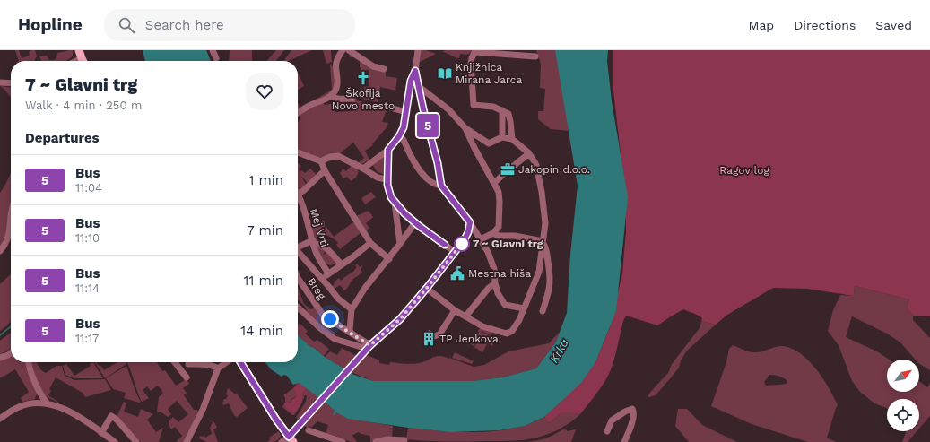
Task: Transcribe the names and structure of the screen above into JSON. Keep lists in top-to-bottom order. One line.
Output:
{"streets":{"street":["Mej Vrti","Breg"]},"water":["Krka"],"parks":["Ragov log"],"places":{"library":["Knjižnica Mirana Jarca"],"church":["Škofija Novo mesto"],"office":["Jakopin d.o.o."],"other":["7 ~ Glavni trg"],"public building":["Mestna hiša"],"building":["TP Jenkova"]},"lines":["bus line 5"],"north":"top right","page":{"header":"Hopline","search":"Search here","nav":["Map","Directions","Saved"],"on_map":"5","heading":[["7 ~ Glavni trg","Walk · 4 min · 250 m"],"Departures"],"list":[{"mark":"5","name":"Bus","note":"11:04","value":"1 min"},{"mark":"5","name":"Bus","note":"11:10","value":"7 min"},{"mark":"5","name":"Bus","note":"11:14","value":"11 min"},{"mark":"5","name":"Bus","note":"11:17","value":"14 min"}]}}
